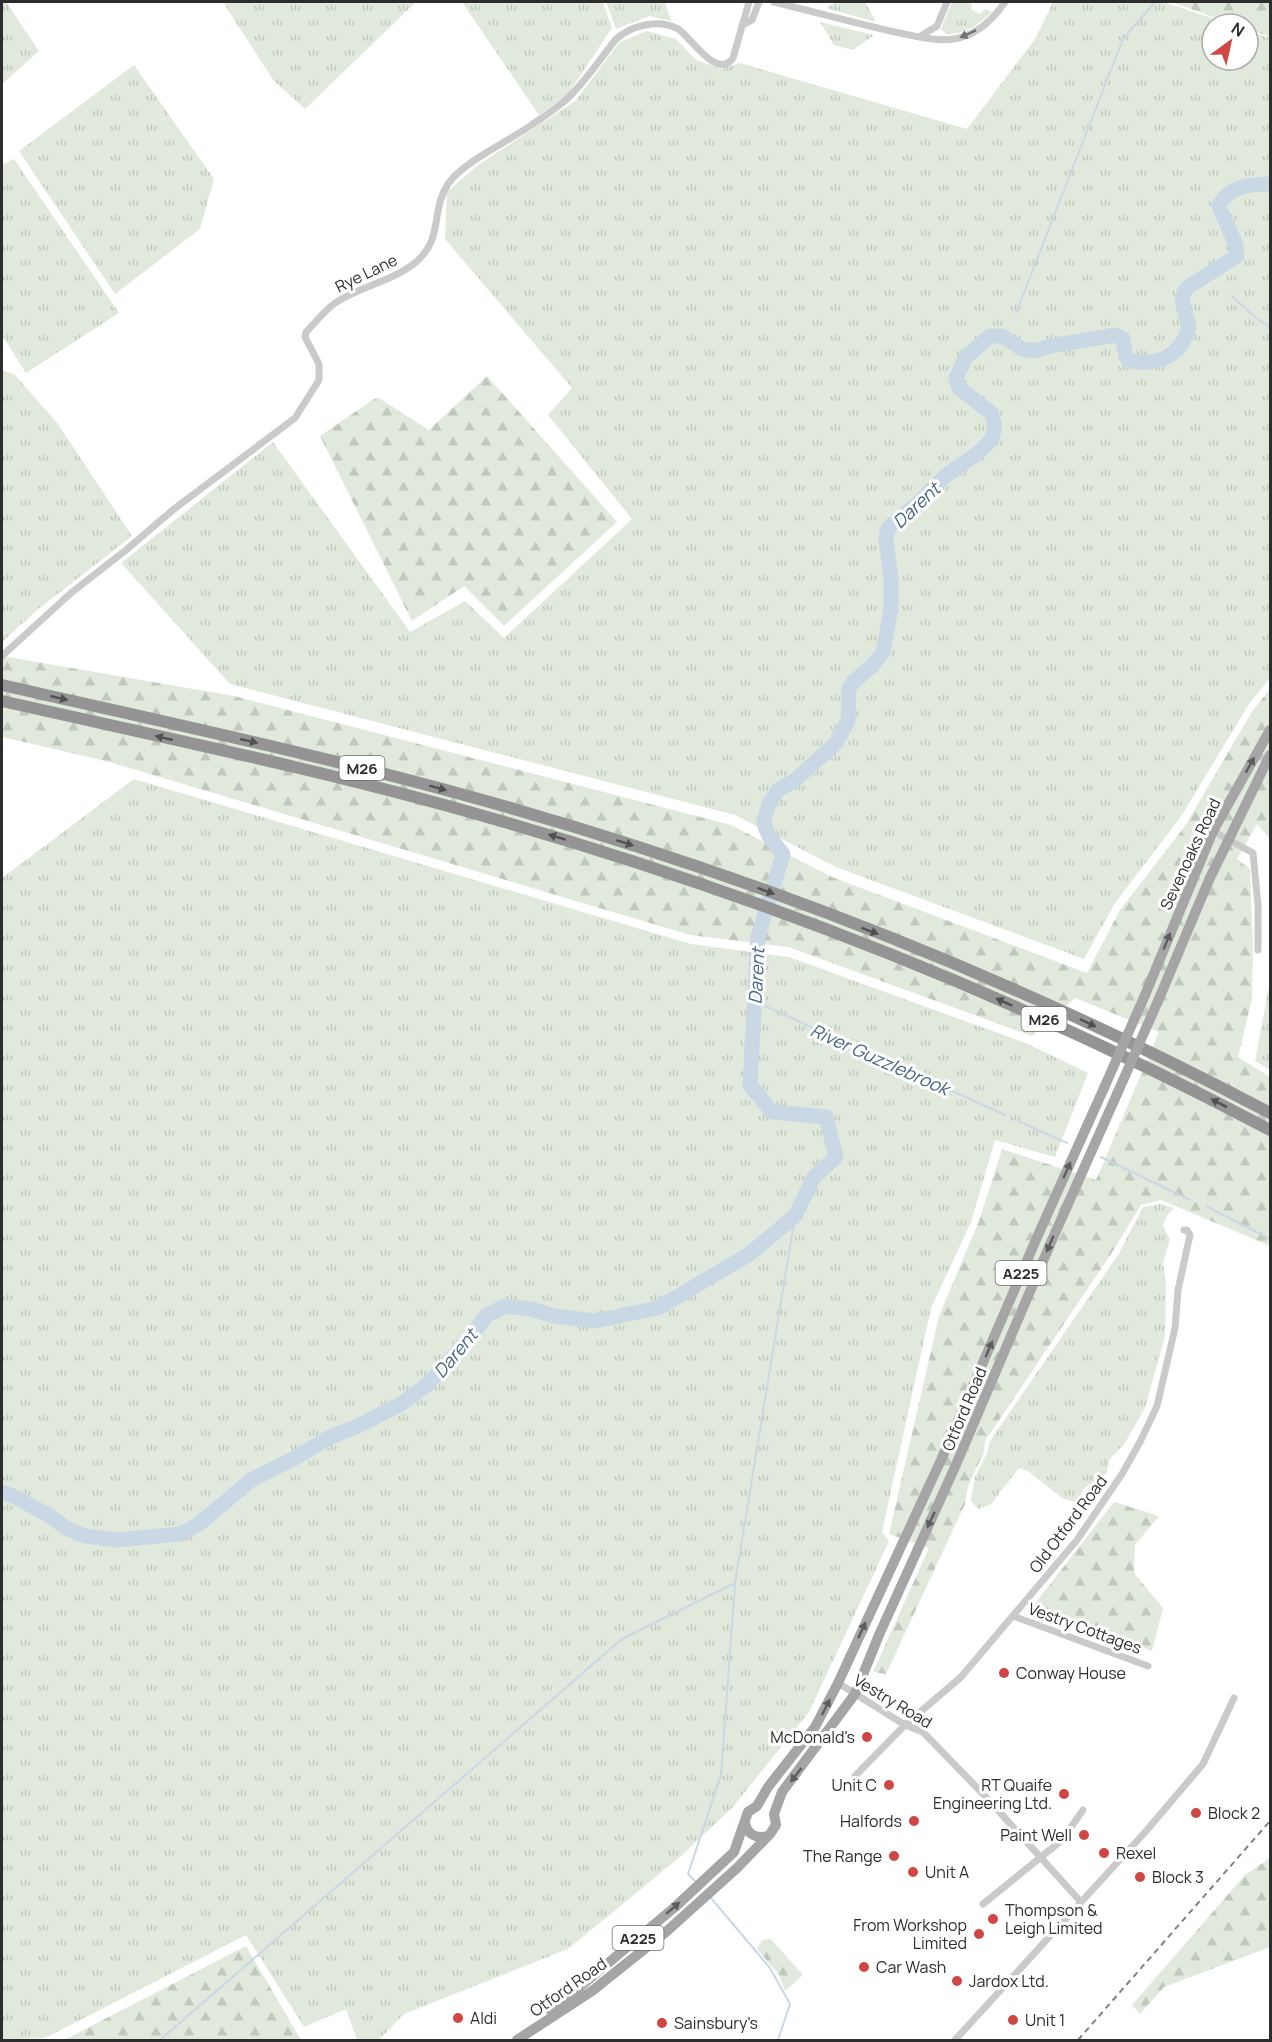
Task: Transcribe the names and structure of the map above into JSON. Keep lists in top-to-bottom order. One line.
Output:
{"streets":{"highway":["M26"],"main road":["Sevenoaks Road","A225","Otford Road"],"street":["Rye Lane","Old Otford Road","Vestry Cottages","Vestry Road"]},"crossings":[["Sevenoaks Road","Otford Road"],["Otford Road","Vestry Road"],["Old Otford Road","Vestry Cottages"],["Old Otford Road","Vestry Road"]],"water":["Darent","River Guzzlebrook"],"places":["Conway House","McDonald's","Unit C","RT Quaife Engineering Ltd.","Block 2","Halfords","Paint Well","Rexel","The Range","Unit A","Block 3","Thompson & Leigh Limited","From Workshop Limited","Car Wash","Jardox Ltd.","Aldi","Unit 1","Sainsbury's"],"north":"top right"}
